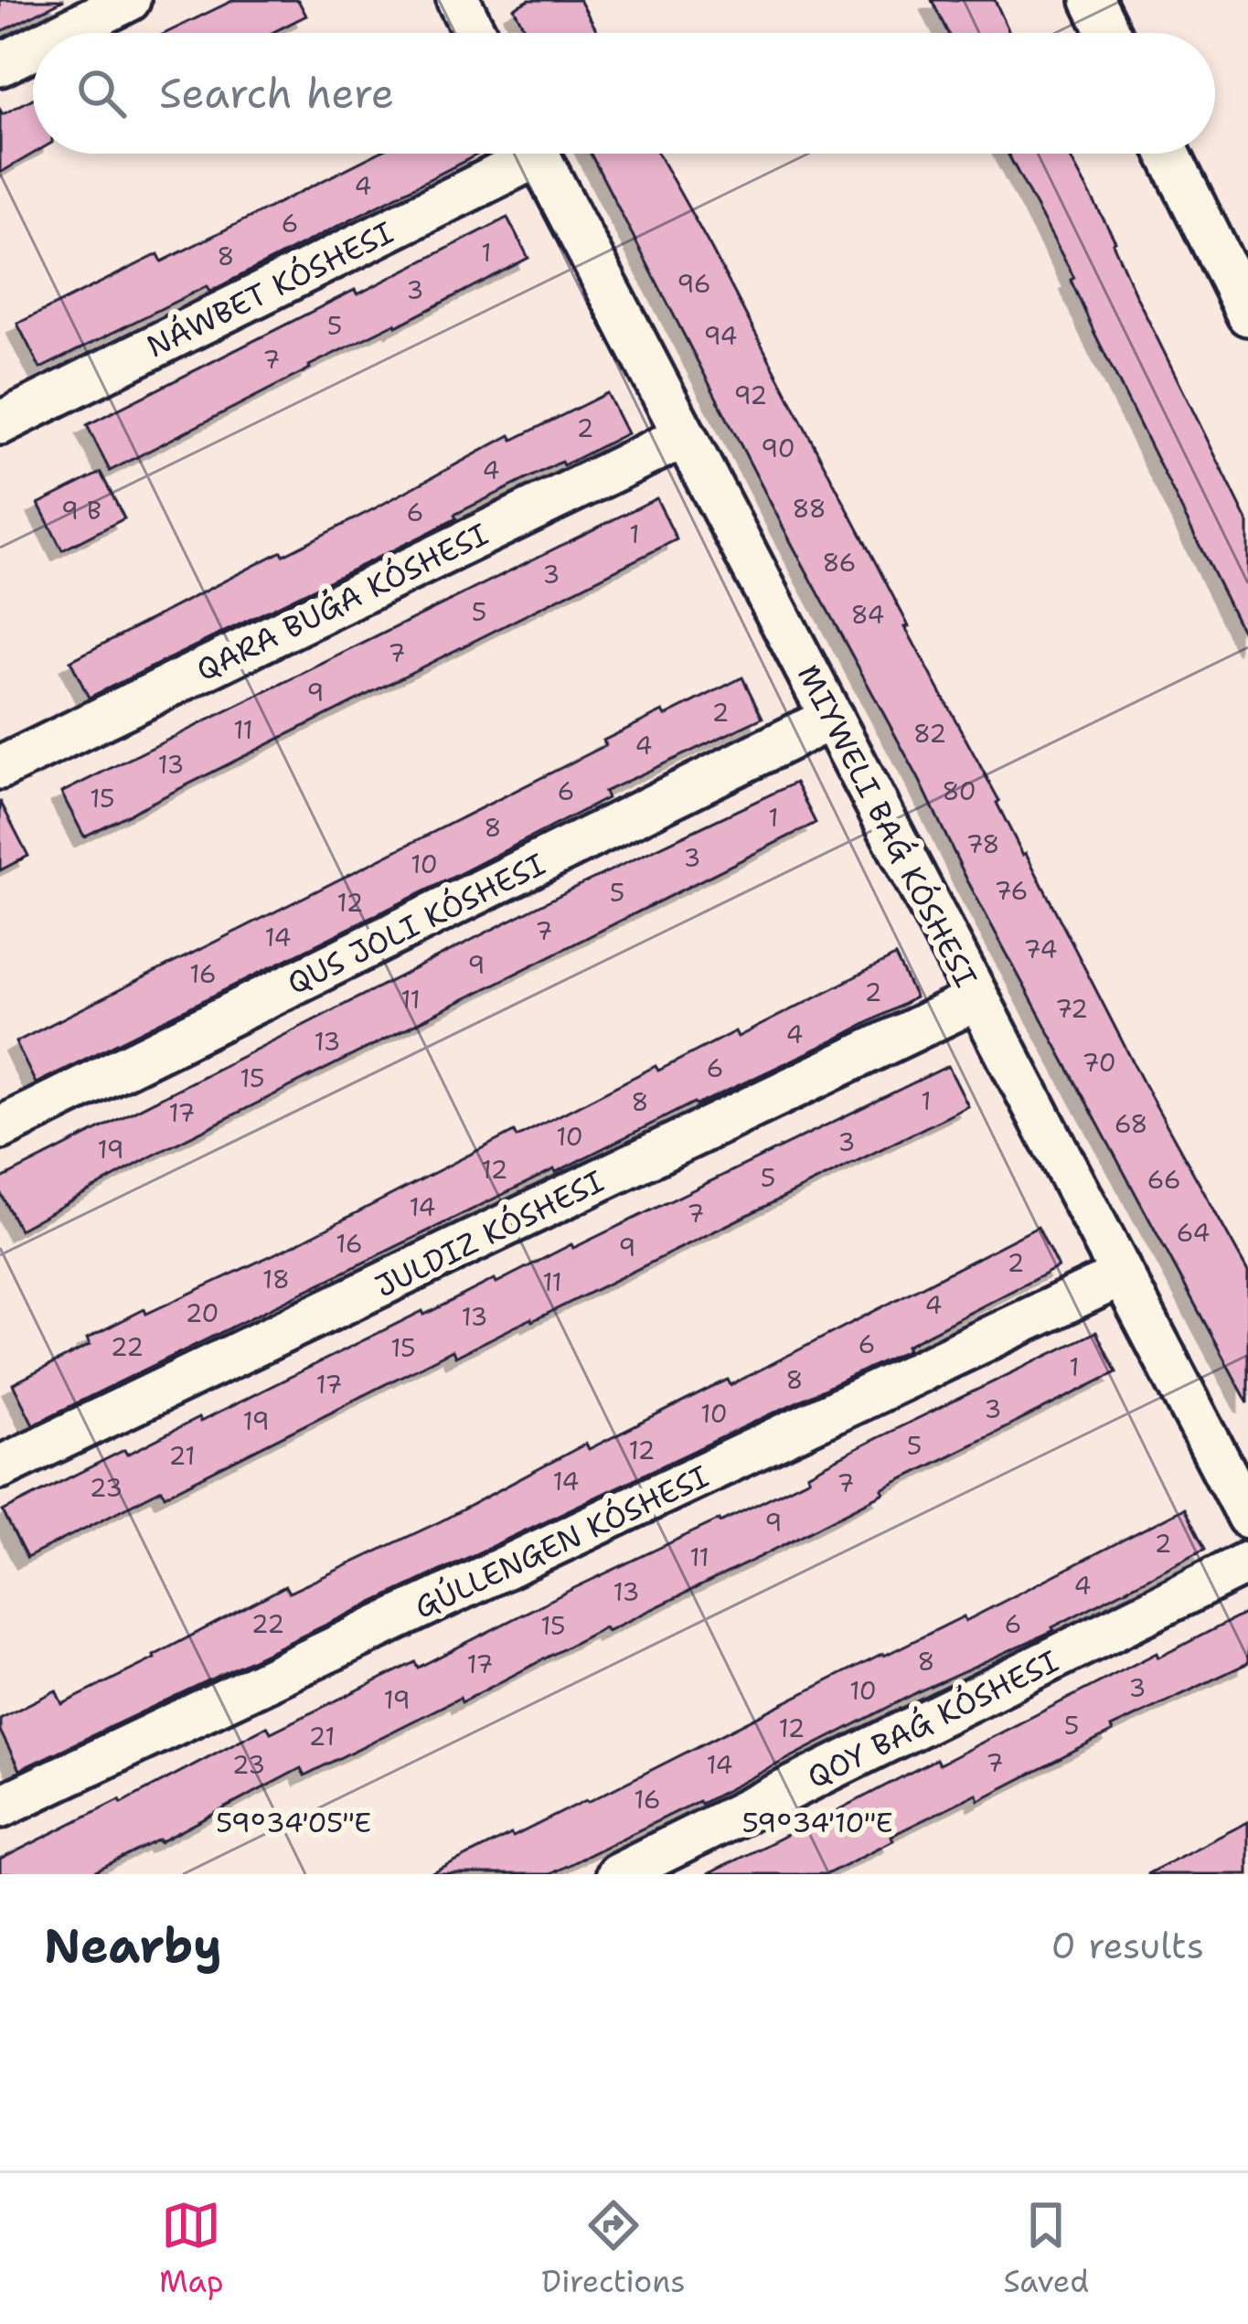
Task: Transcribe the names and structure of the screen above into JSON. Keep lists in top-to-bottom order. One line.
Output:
{"streets":{"street":["NÁWBET KÓSHESI","QARA BUǴA KÓSHESI","MIYWELI BAǴ KÓSHESI","GÚLLENGEN KÓSHESI","QOY BAǴ KÓSHESI"]},"crossings":[["QARA BUǴA KÓSHESI","MIYWELI BAǴ KÓSHESI"],["MIYWELI BAǴ KÓSHESI","GÚLLENGEN KÓSHESI"]],"house_numbers":["4","6","1","8","96","3","5","94","7","92","2","90","4","88","9 В","6","1","86","3","5","84","7","9","2","11","82","4","13","6","80","15","1","8","78","3","10","76","5","12","7","14","74","9","16","2","11","72","4","13","70","6","15","1","8","17","68","10","3","19","12","5","66","14","7","64","16","9","2","18","11","4","20","13","6","22","15","1","8","17","3","10","19","5","12","21","14","7","23","9","2","11","4","13","22","6","15","8","17","3","10","19","5","12","21","7","23","14","16"],"page":{"search":"Search here","heading":["Nearby","0 results"],"nav":["Map","Directions","Saved"]},"coordinates":["59°34'05\"E","59°34'10\"E"]}
